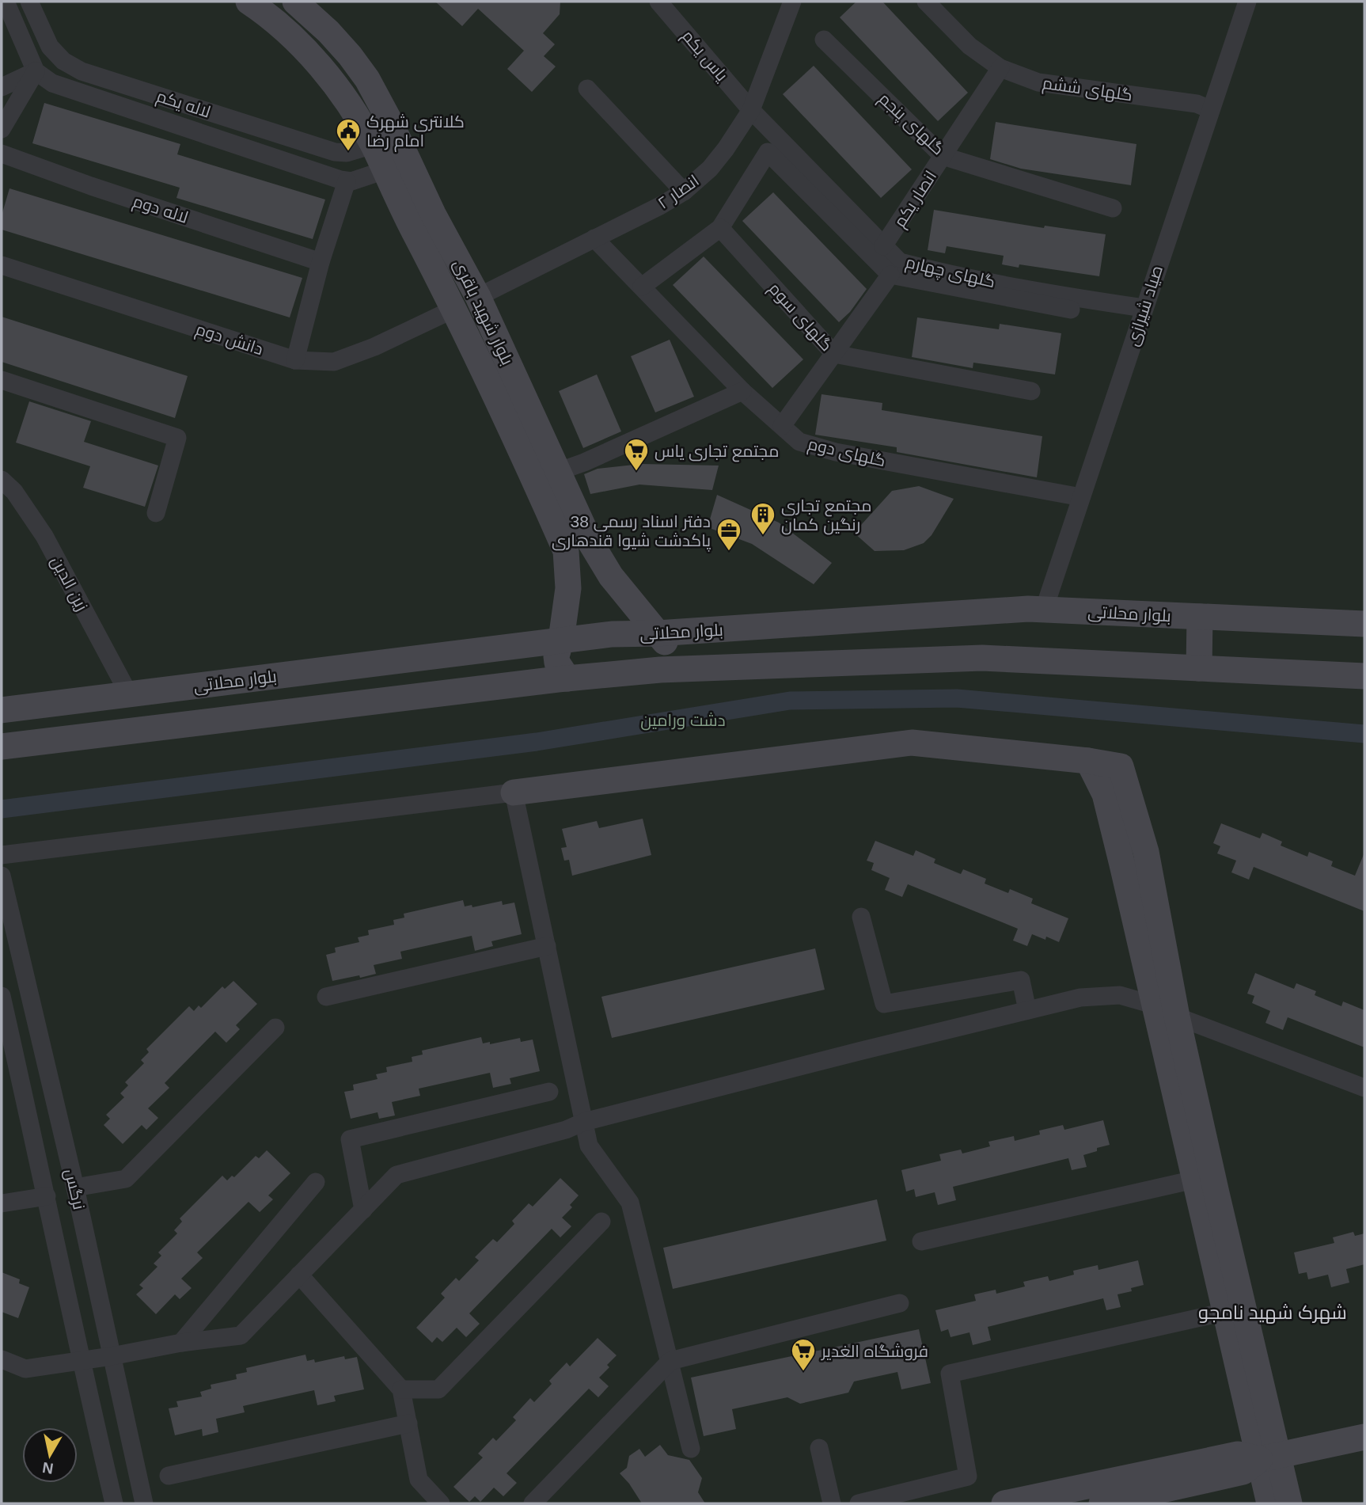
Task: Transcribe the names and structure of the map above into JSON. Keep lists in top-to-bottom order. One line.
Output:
{"streets":{"street":["یاس یکم","گلهای ششم","لاله یکم","گلهای پنجم","انصار ۲","انصار یکم","لاله دوم","گلهای چهارم","صیاد شیرازی","بلوار شهید باقری","گلهای سوم","دانش دوم","گلهای دوم","زین الدین","بلوار محلاتی","نرگس"]},"crossings":[["یاس یکم","انصار ۲"],["یاس یکم","گلهای چهارم"],["گلهای ششم","انصار یکم"],["گلهای ششم","صیاد شیرازی"],["لاله یکم","بلوار شهید باقری"],["گلهای پنجم","انصار یکم"],["انصار ۲","گلهای چهارم"],["انصار ۲","بلوار شهید باقری"],["انصار ۲","گلهای دوم"],["انصار یکم","گلهای چهارم"],["گلهای چهارم","صیاد شیرازی"],["صیاد شیرازی","گلهای دوم"],["صیاد شیرازی","بلوار محلاتی"],["بلوار شهید باقری","دانش دوم"],["بلوار شهید باقری","بلوار محلاتی"],["زین الدین","بلوار محلاتی"]],"districts":["شهرک شهید نامجو"],"parks":["دشت ورامین"],"places":{"public building":["کلانتری شهرک امام رضا"],"supermarket":["مجتمع تجاری یاس","فروشگاه الغدیر"],"building":["مجتمع تجاری رنگین کمان"],"office":["دفتر اسناد رسمی 38 پاکدشت شیوا قندهاری"]},"north":"bottom"}
